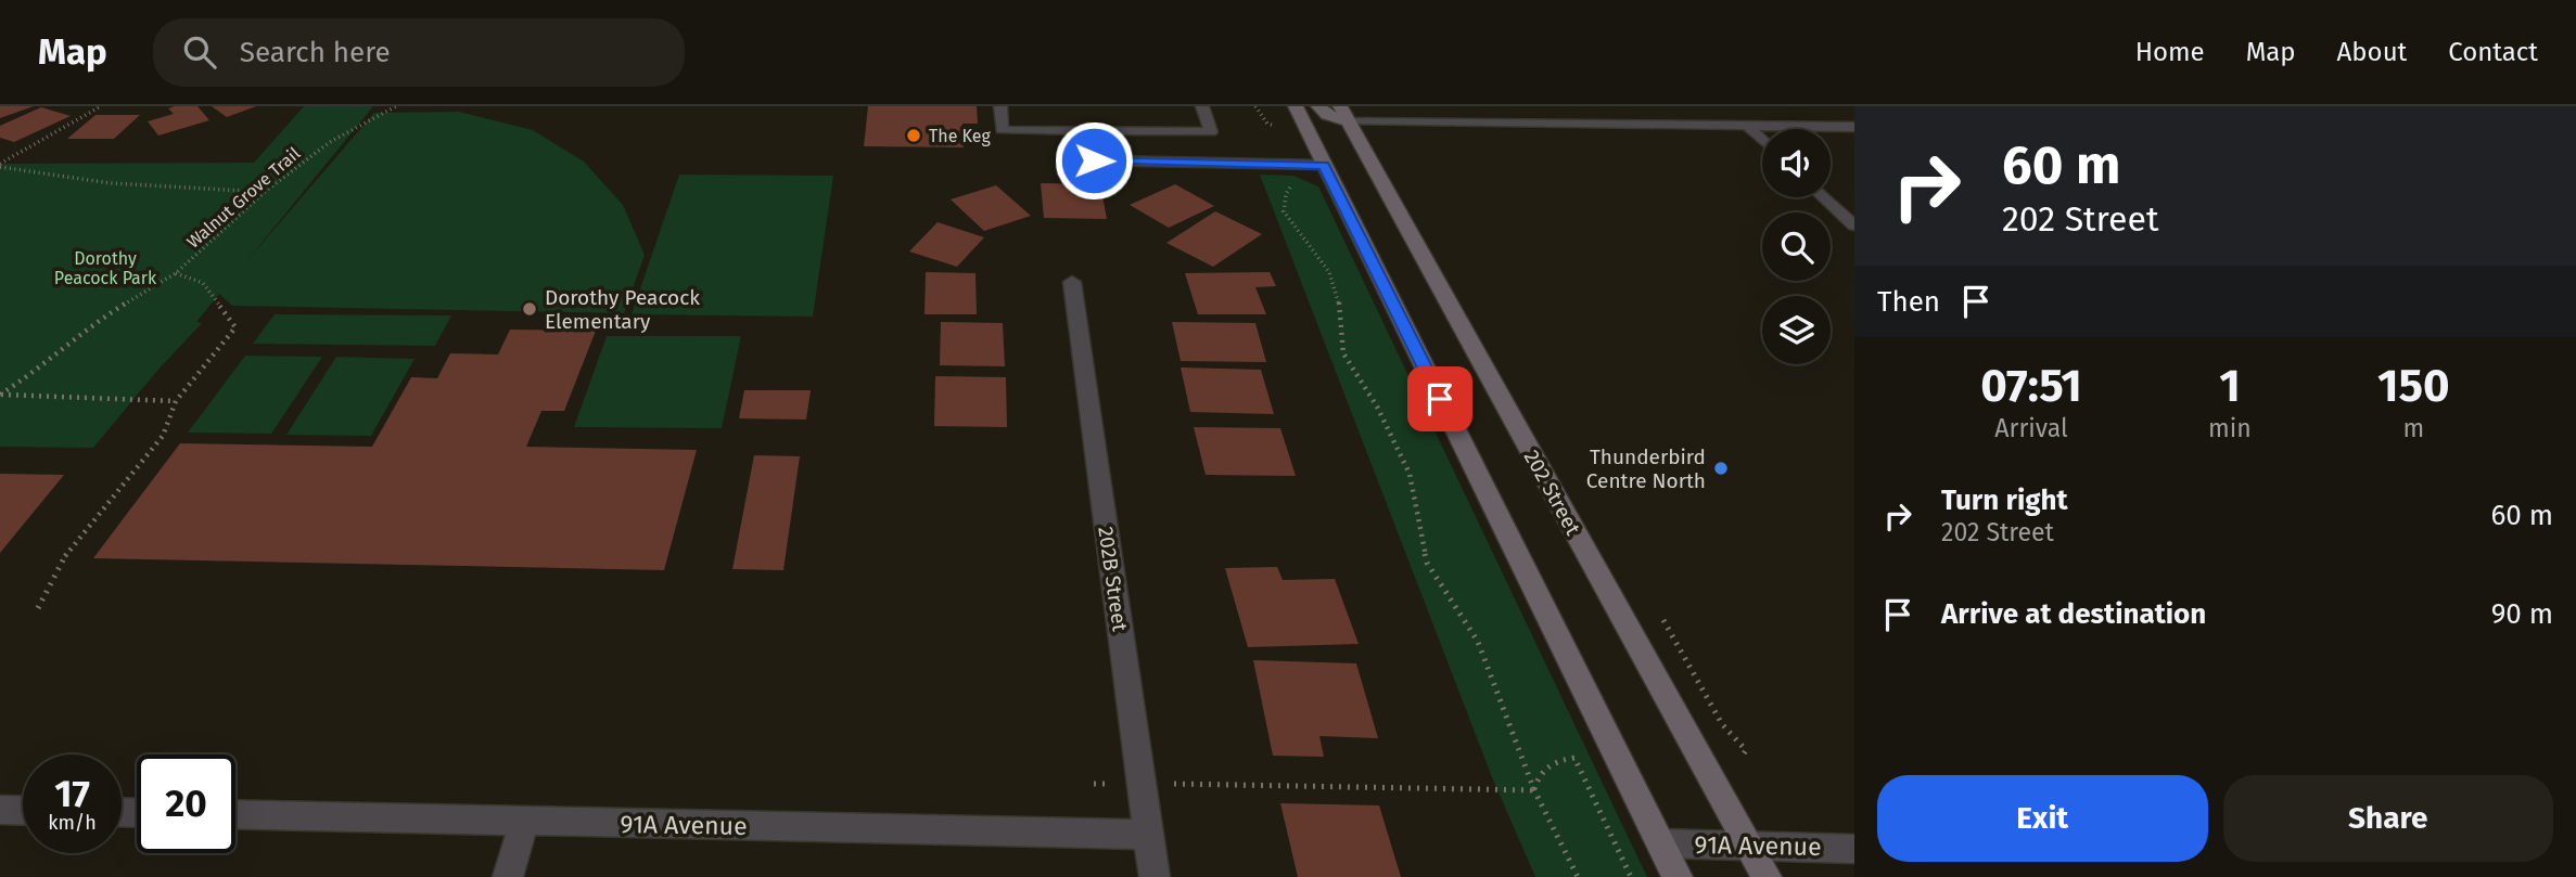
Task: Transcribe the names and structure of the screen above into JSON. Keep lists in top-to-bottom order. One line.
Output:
{"streets":{"main road":["202 Street"],"street":["202B Street","91A Avenue"],"path":["Walnut Grove Trail"]},"crossings":[["202 Street","91A Avenue"],["202B Street","91A Avenue"]],"parks":["Dorothy Peacock Park"],"places":["The Keg","Dorothy Peacock Elementary","Thunderbird Centre North"],"page":{"header":"Map","search":"Search here","nav":["Home","Map","About","Contact"],"turn":["60 m","202 Street"],"then":"Then","eta":["07:51","Arrival","1","min","150","m"],"list":[{"name":"Turn right","note":"202 Street","value":"60 m"},{"name":"Arrive at destination","value":"90 m"}],"speed":"17 km/h","limit":"20","buttons":["Exit","Share"]}}
